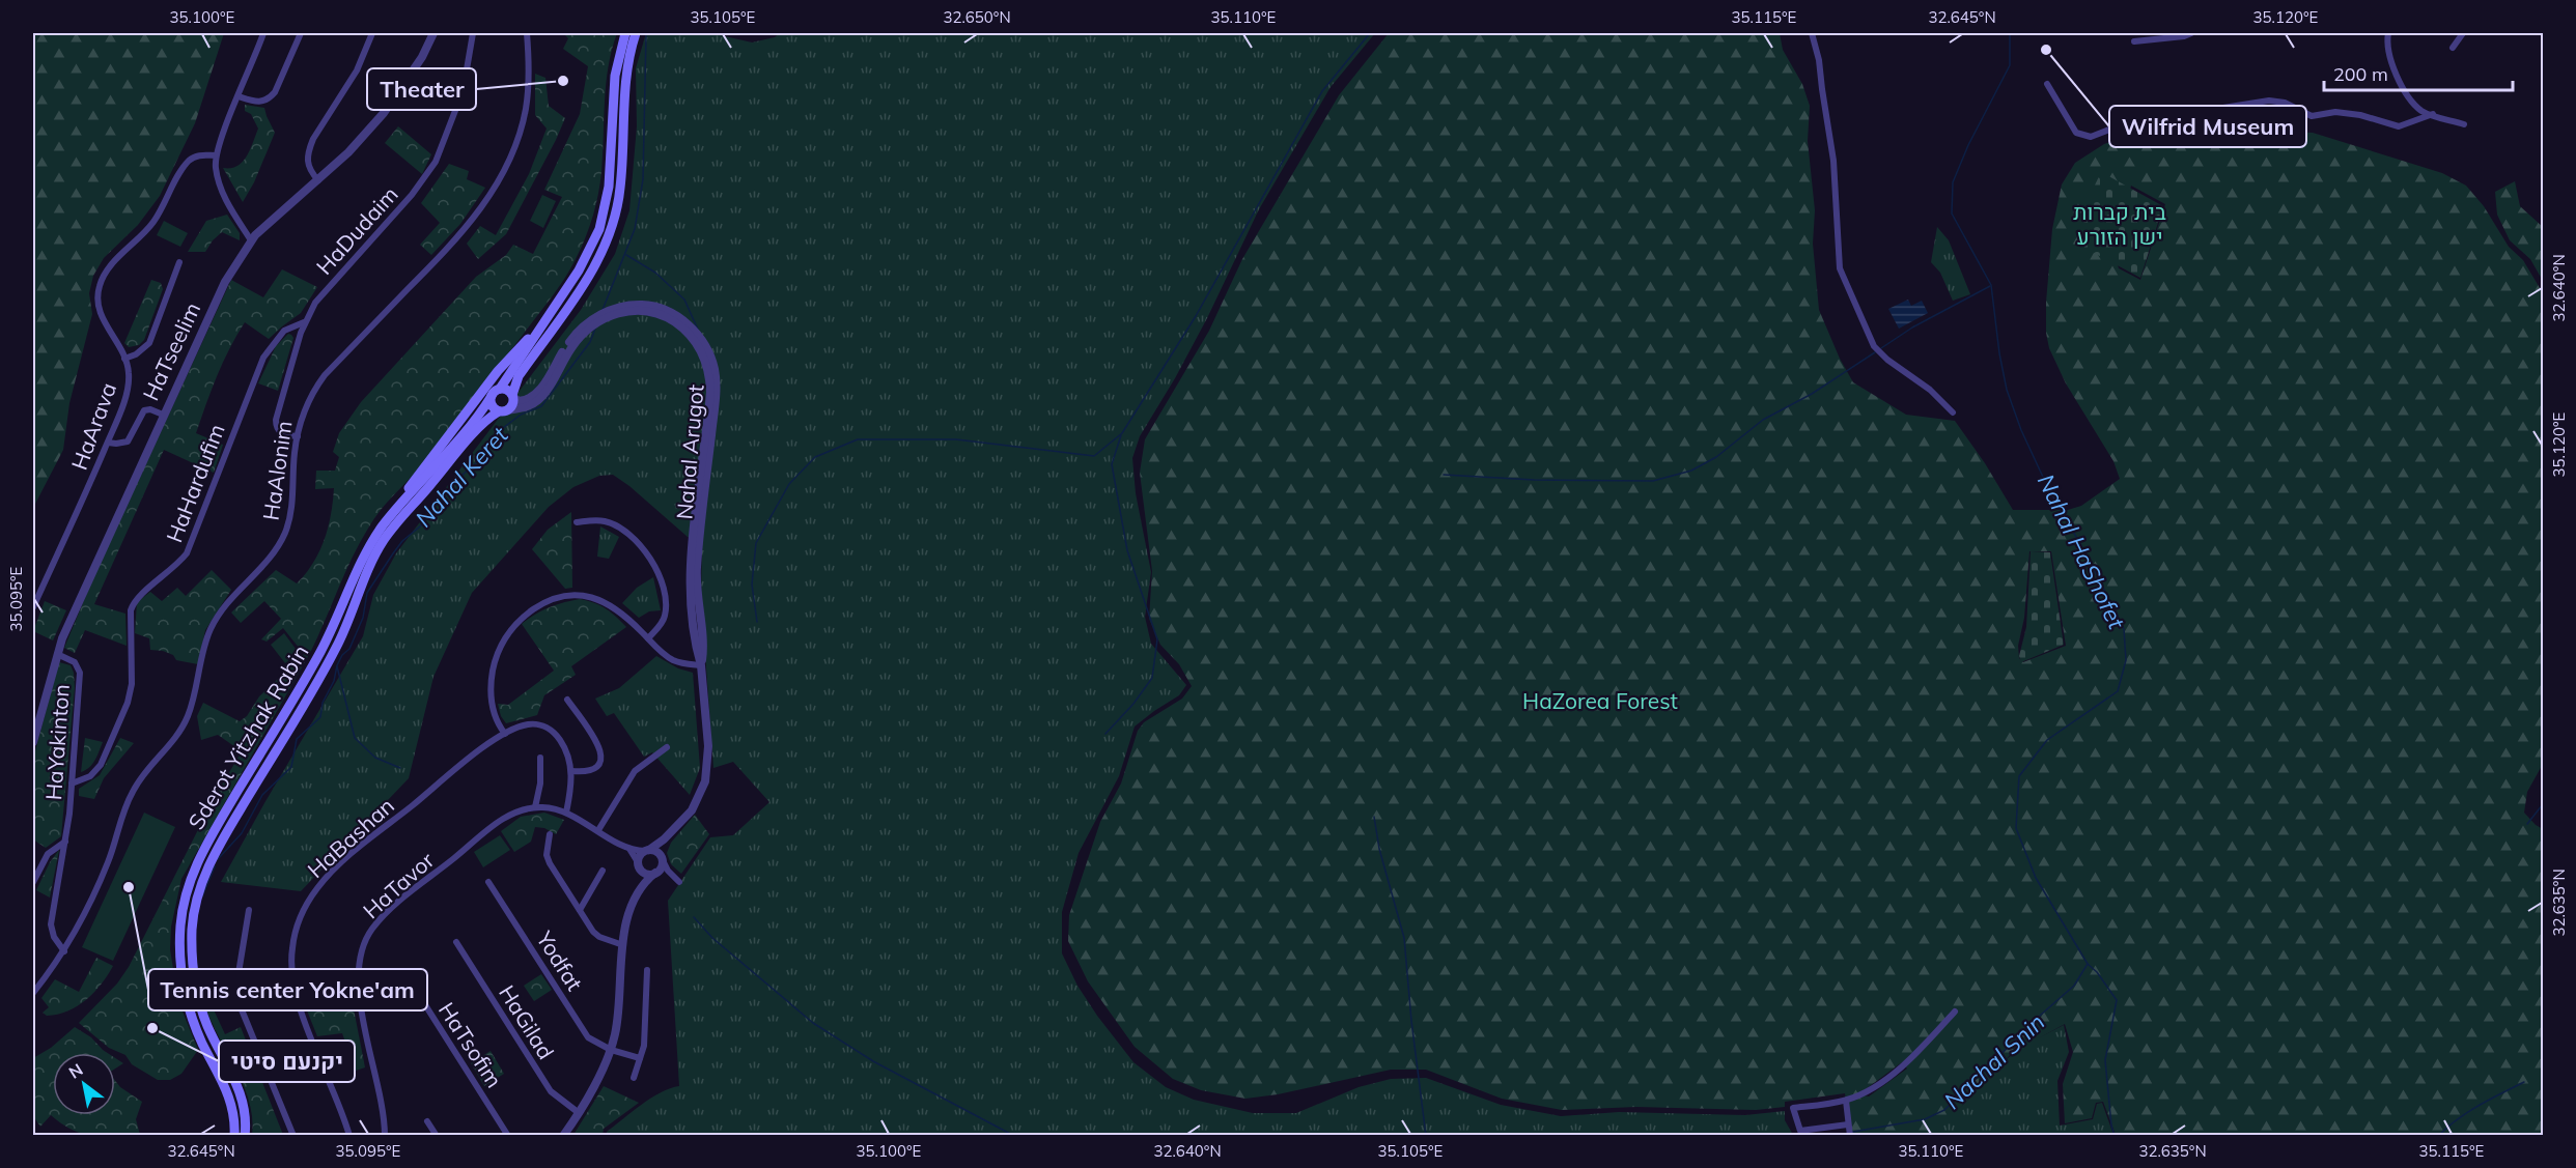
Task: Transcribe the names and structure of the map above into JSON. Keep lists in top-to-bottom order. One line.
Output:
{"streets":{"main road":["Sderot Yitzhak Rabin"],"street":["HaDudaim","HaTseelim","HaArava","Nahal Arugot","HaAlonim","HaHardufim","HaYakinton","HaBashan","HaTavor","Yodfat","HaGilad","HaTsofim"]},"crossings":[["HaDudaim","HaAlonim"],["HaDudaim","HaHardufim"],["HaTseelim","HaYakinton"],["Nahal Arugot","Sderot Yitzhak Rabin"],["Nahal Arugot","HaTavor"],["HaAlonim","HaYakinton"],["HaHardufim","HaYakinton"],["HaBashan","HaTavor"]],"water":["Nahal Keret","Nahal HaShofet","Nachal Snin"],"parks":["בית קברות ישן הזורע","HaZorea Forest"],"places":["Wilfrid Museum","Theater","Tennis center Yokne'am","יקנעם סיטי"],"scale_bar":"200 m","north":"top left","coordinates":["35.100°E","35.105°E","32.650°N","35.110°E","35.115°E","32.645°N","35.120°E","32.640°N","35.095°E","32.635°N"]}
